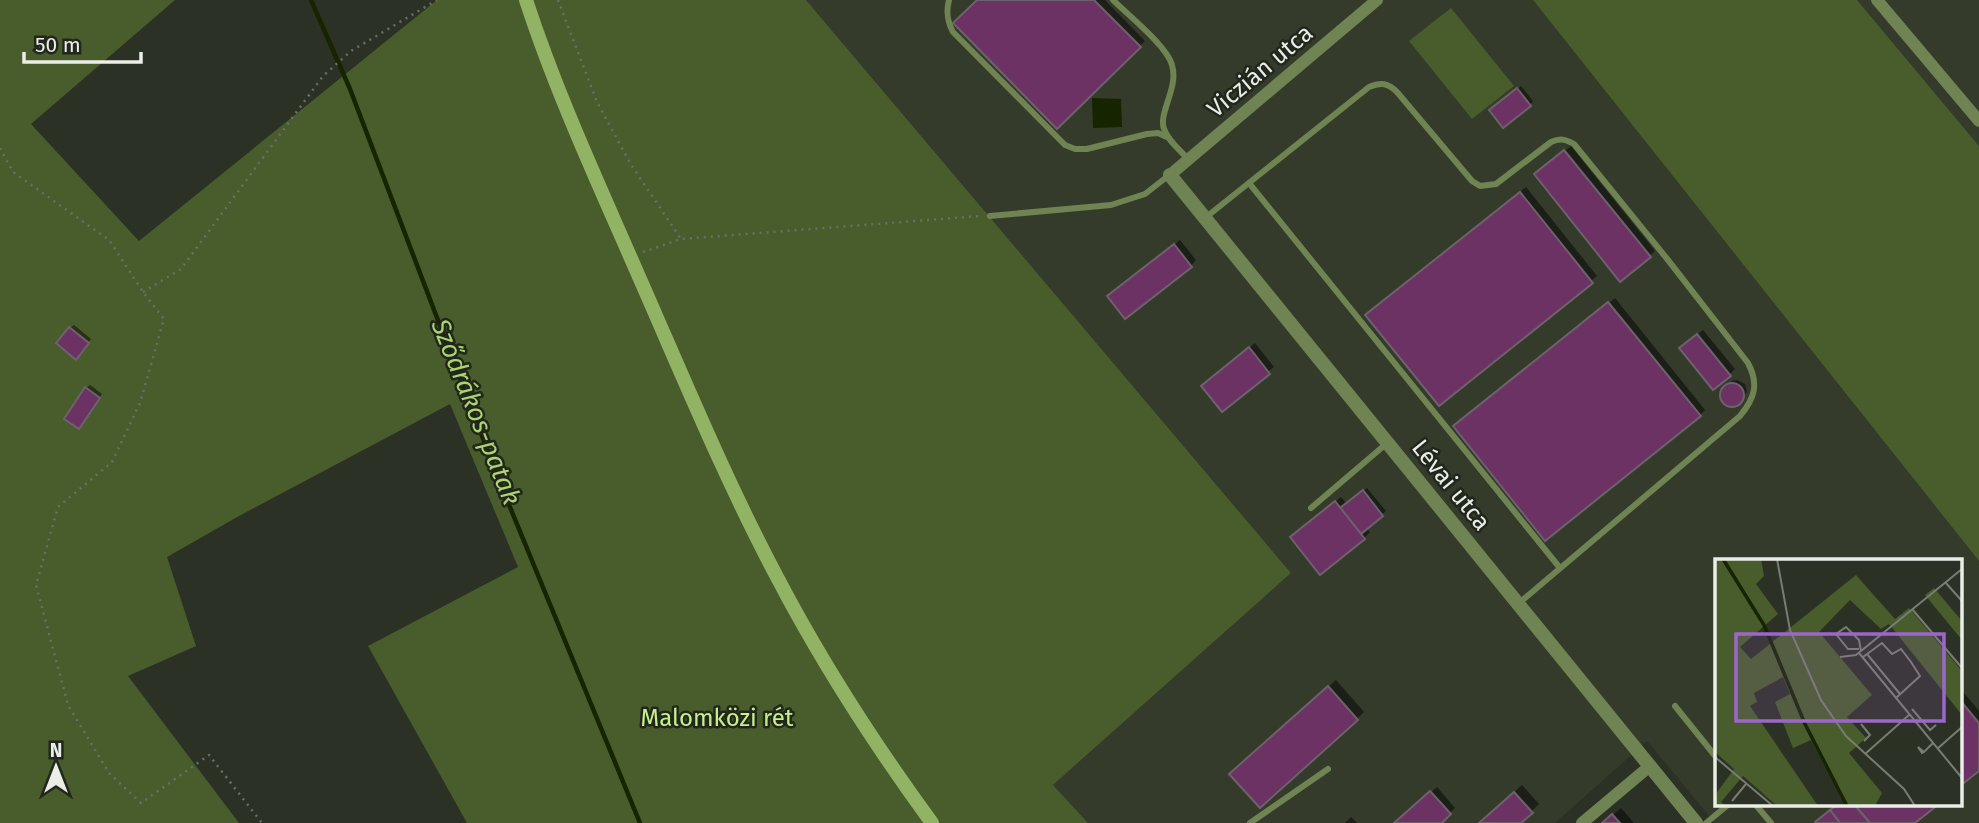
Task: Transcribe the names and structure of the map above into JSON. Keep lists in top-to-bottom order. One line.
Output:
{"streets":{"street":["Viczián utca","Lévai utca"]},"crossings":[["Viczián utca","Lévai utca"]],"water":["Sződrákos-patak"],"parks":["Malomközi rét"],"scale_bar":"50 m","north":"top"}
